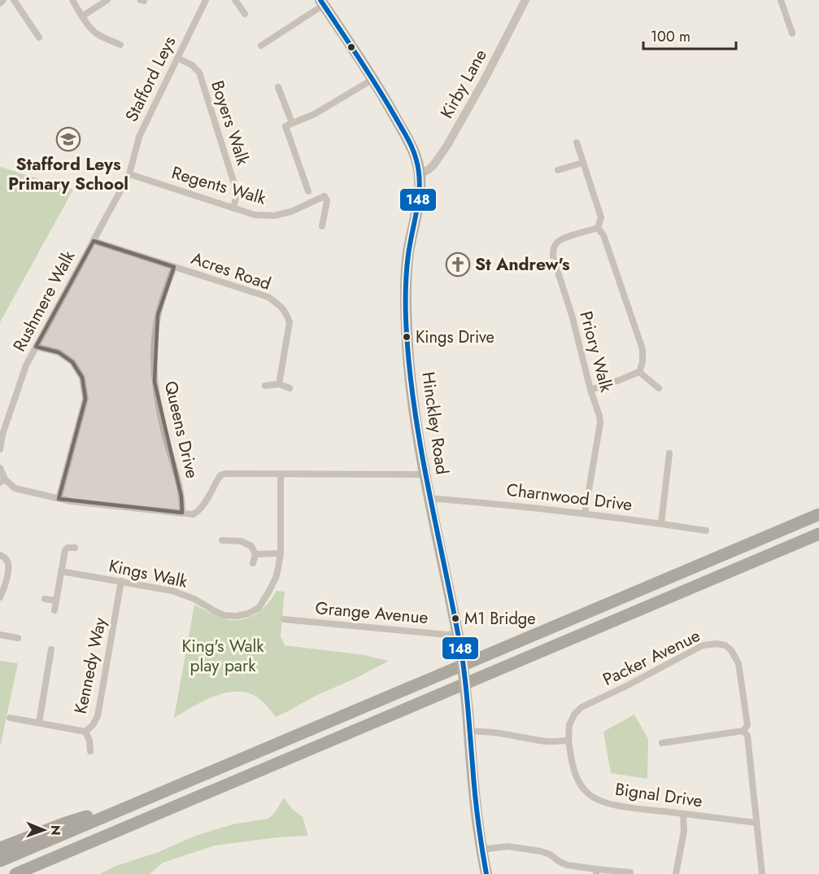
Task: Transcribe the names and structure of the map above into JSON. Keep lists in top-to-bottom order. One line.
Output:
{"streets":{"main road":["Hinckley Road"],"street":["Stafford Leys","Kirby Lane","Boyers Walk","Regents Walk","Acres Road","Rushmere Walk","Priory Walk","Queens Drive","Charnwood Drive","Kings Walk","Grange Avenue","Packer Avenue","Kennedy Way","Bignal Drive"]},"crossings":[["Stafford Leys","Boyers Walk"],["Stafford Leys","Regents Walk"],["Stafford Leys","Rushmere Walk"],["Kirby Lane","Hinckley Road"],["Boyers Walk","Regents Walk"],["Regents Walk","Rushmere Walk"],["Acres Road","Rushmere Walk"],["Acres Road","Queens Drive"],["Priory Walk","Charnwood Drive"],["Hinckley Road","Charnwood Drive"],["Hinckley Road","Grange Avenue"],["Kings Walk","Kennedy Way"],["Packer Avenue","Bignal Drive"]],"parks":["King's Walk play park"],"places":{"school or university":["Stafford Leys Primary School"],"church":["St Andrew's"],"other":["Kings Drive","M1 Bridge"]},"lines":["transit line 148"],"scale_bar":"100 m","north":"right"}
